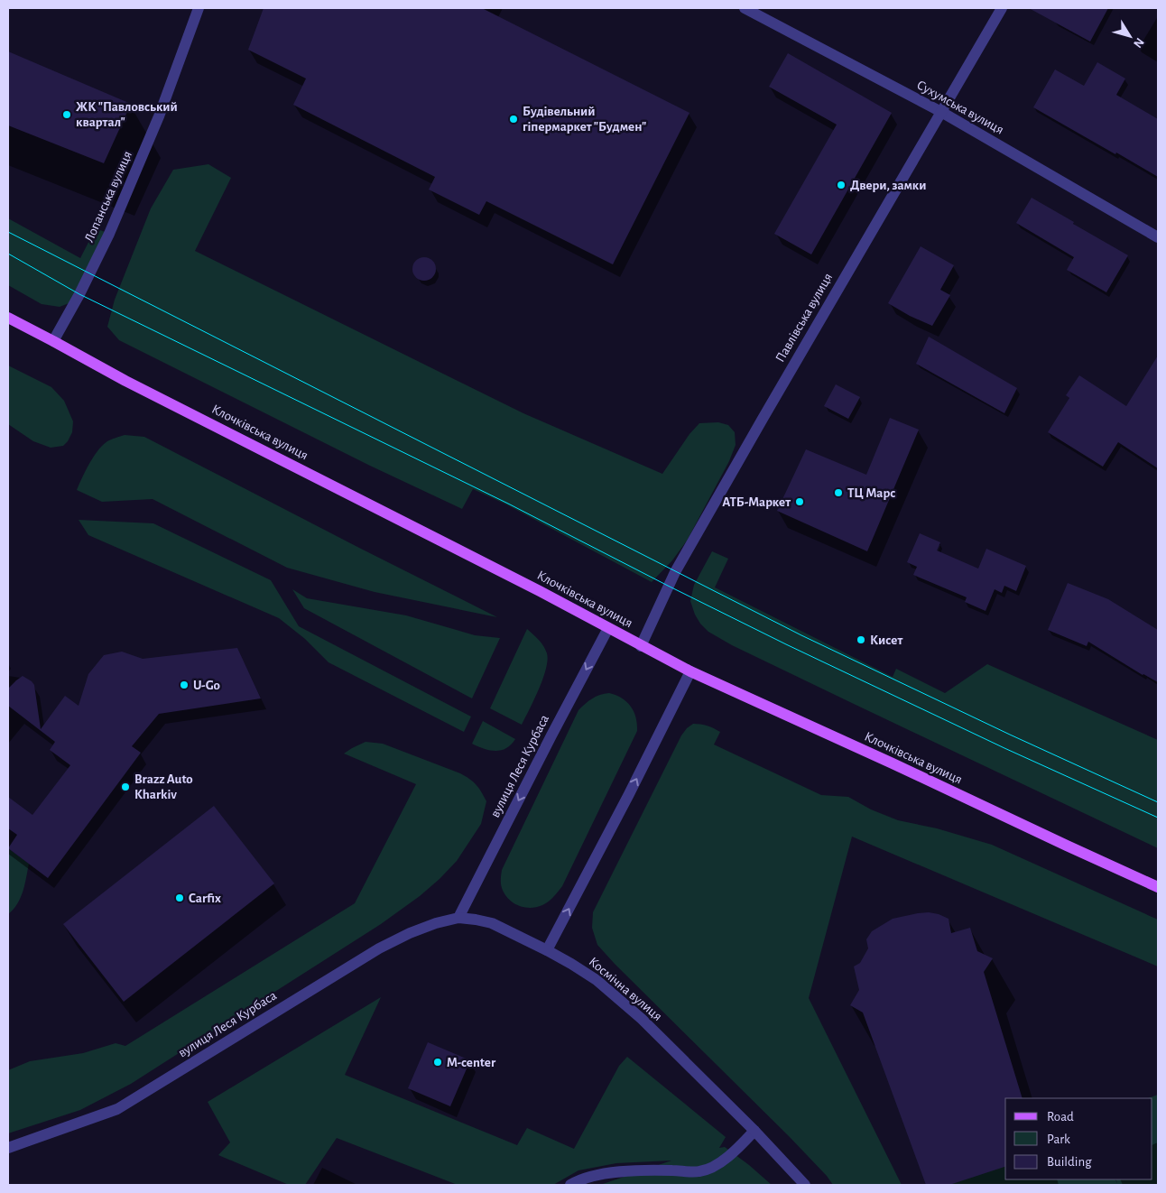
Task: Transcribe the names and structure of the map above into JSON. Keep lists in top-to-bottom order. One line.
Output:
{"streets":{"main road":["Клочківська вулиця"],"street":["Сухумська вулиця","Лопанська вулиця","Павлівська вулиця","вулиця Леся Курбаса","Космічна вулиця"]},"crossings":[["Сухумська вулиця","Павлівська вулиця"],["Лопанська вулиця","Клочківська вулиця"],["Павлівська вулиця","Клочківська вулиця"],["Клочківська вулиця","вулиця Леся Курбаса"],["вулиця Леся Курбаса","Космічна вулиця"]],"places":["ЖК \"Павловський квартал\"","Будівельний гіпермаркет \"Будмен\"","Двери, замки","ТЦ Марс","АТБ-Маркет","Кисет","U-Go","Brazz Auto Kharkiv","Carfix","M-center"],"legend":["Road","Park","Building"],"north":"bottom right"}
